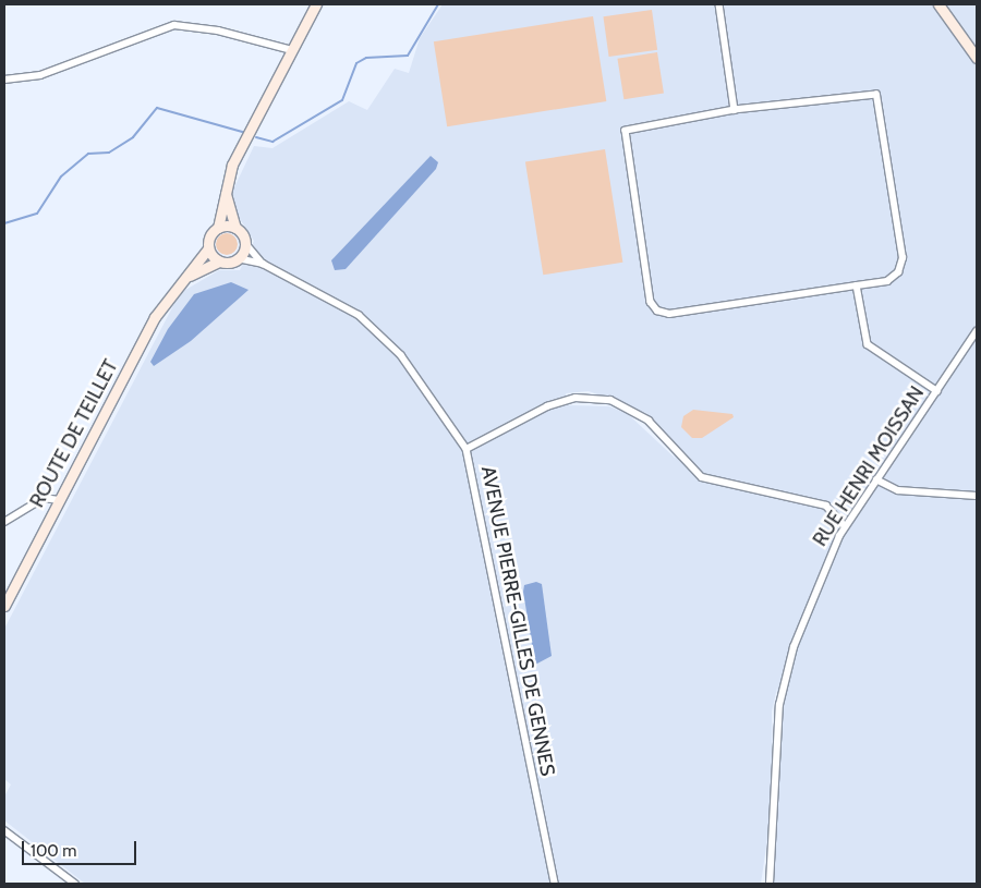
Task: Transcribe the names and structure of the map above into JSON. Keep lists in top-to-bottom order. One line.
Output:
{"streets":{"main road":["ROUTE DE TEILLET"],"street":["RUE HENRI MOISSAN","AVENUE PIERRE-GILLES DE GENNES"]},"crossings":[["ROUTE DE TEILLET","AVENUE PIERRE-GILLES DE GENNES"]],"scale_bar":"100 m"}
